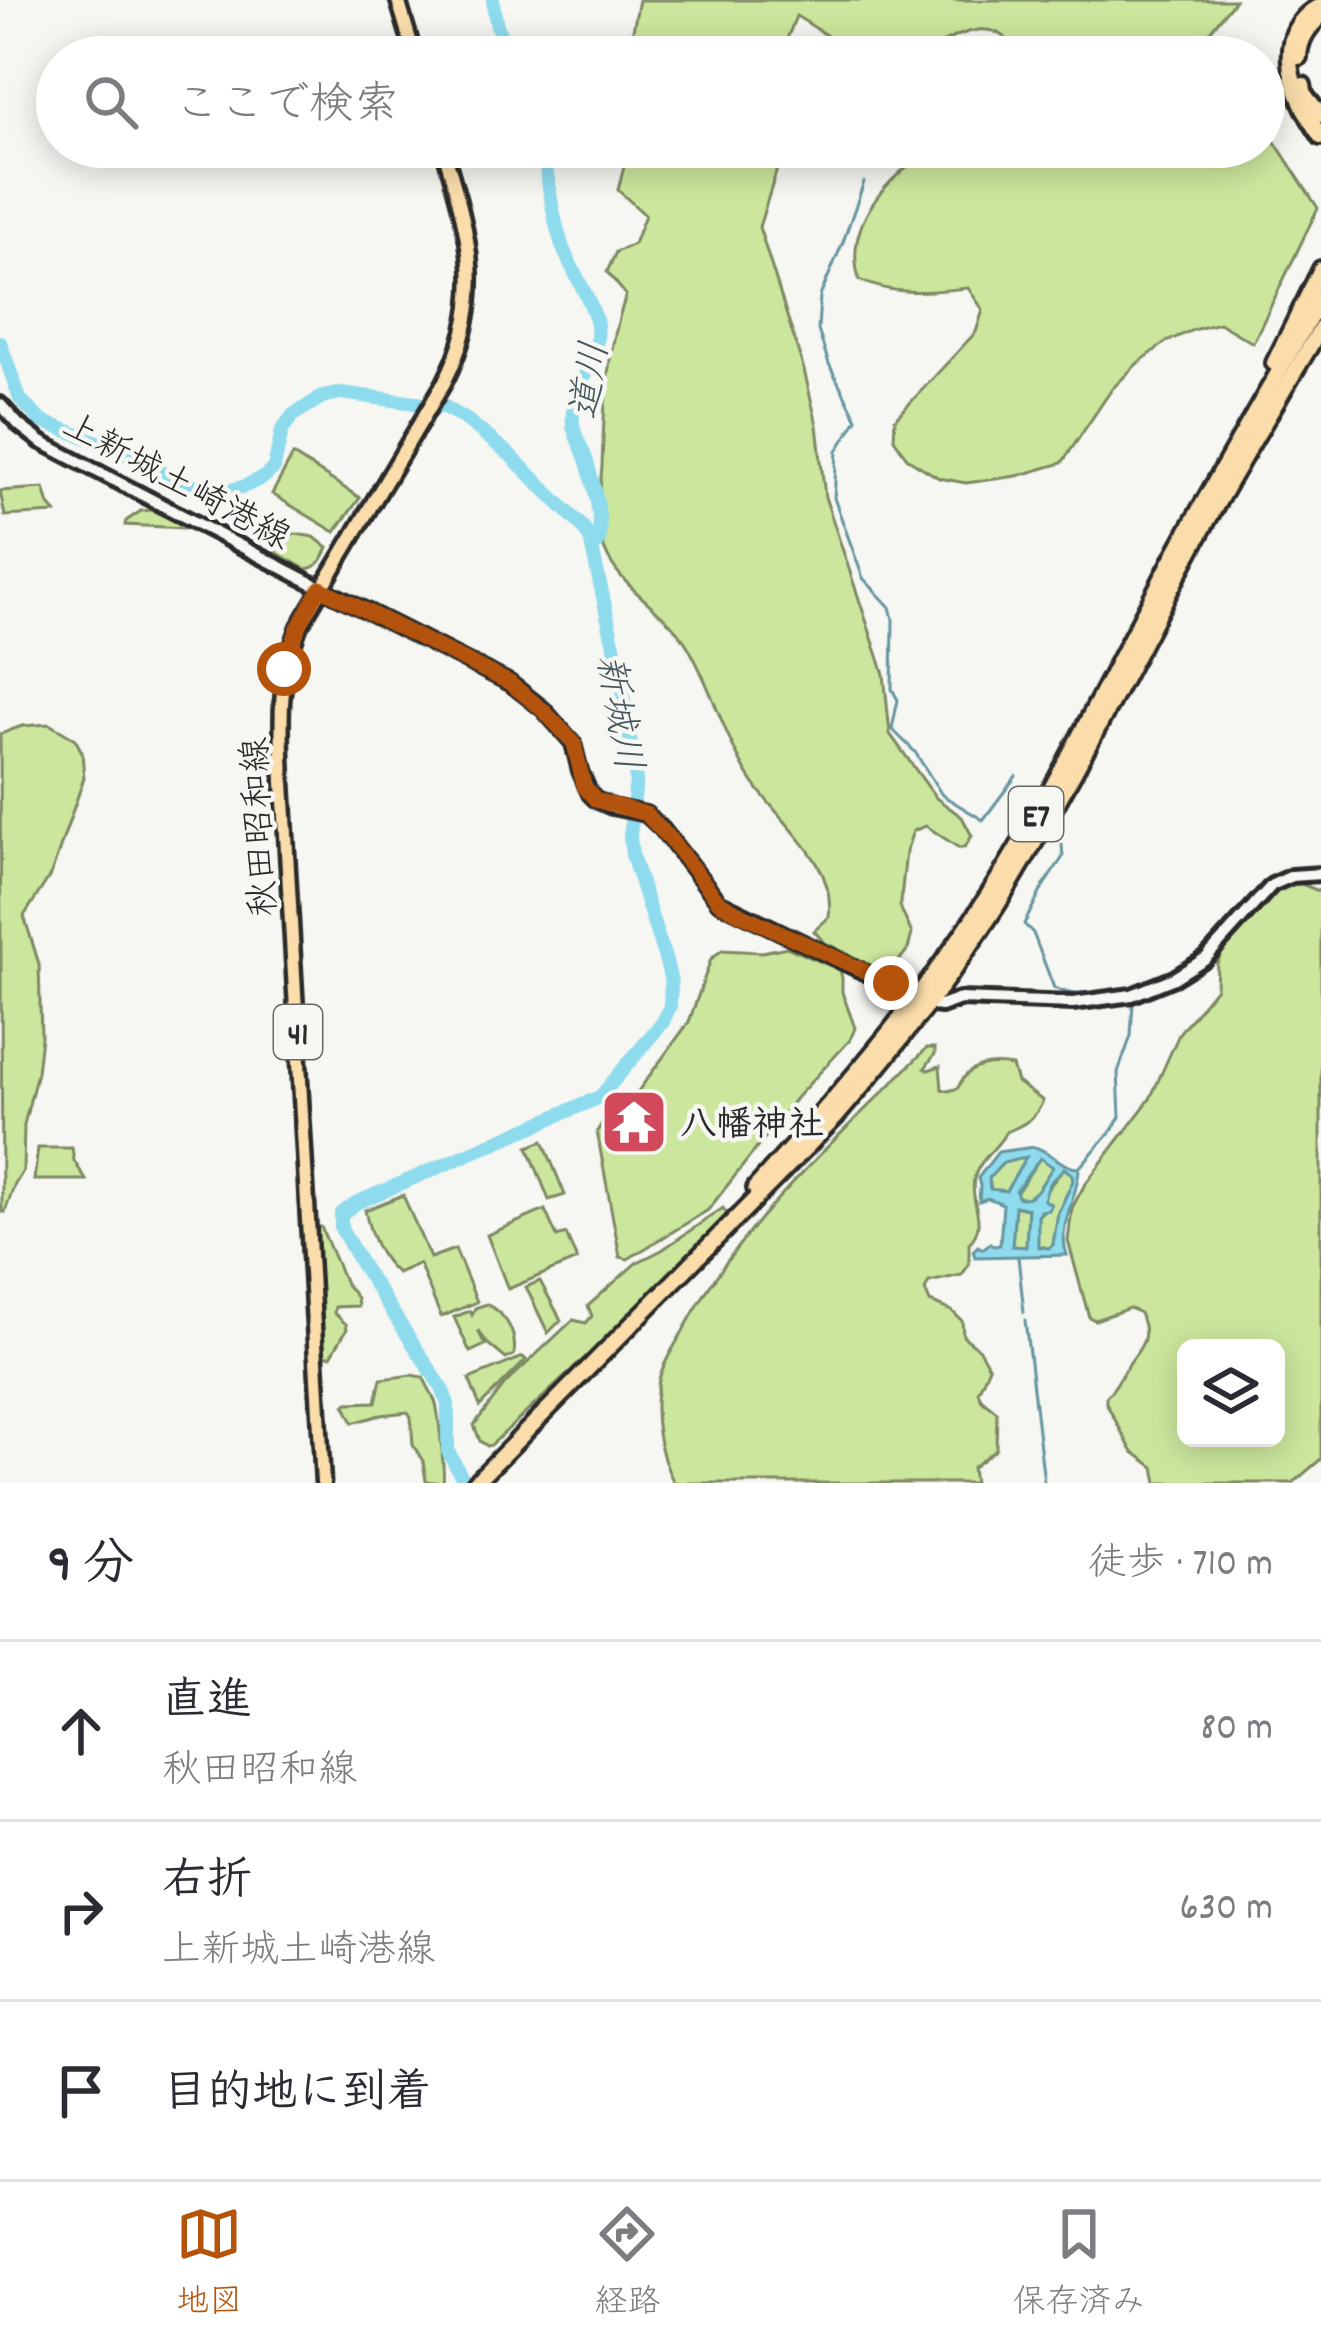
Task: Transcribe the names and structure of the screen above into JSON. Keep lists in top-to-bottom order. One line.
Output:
{"streets":{"highway":["E7"],"main road":["上新城土崎港線","秋田昭和線","41"]},"crossings":[["上新城土崎港線","秋田昭和線"]],"water":["道川","新城川"],"places":{"temple":["八幡神社"]},"page":{"search":"ここで検索","heading":["9 分","徒歩 · 710 m"],"list":[["直進","秋田昭和線","80 m"],["右折","上新城土崎港線","630 m"],"目的地に到着"],"nav":["地図","経路","保存済み"]}}
